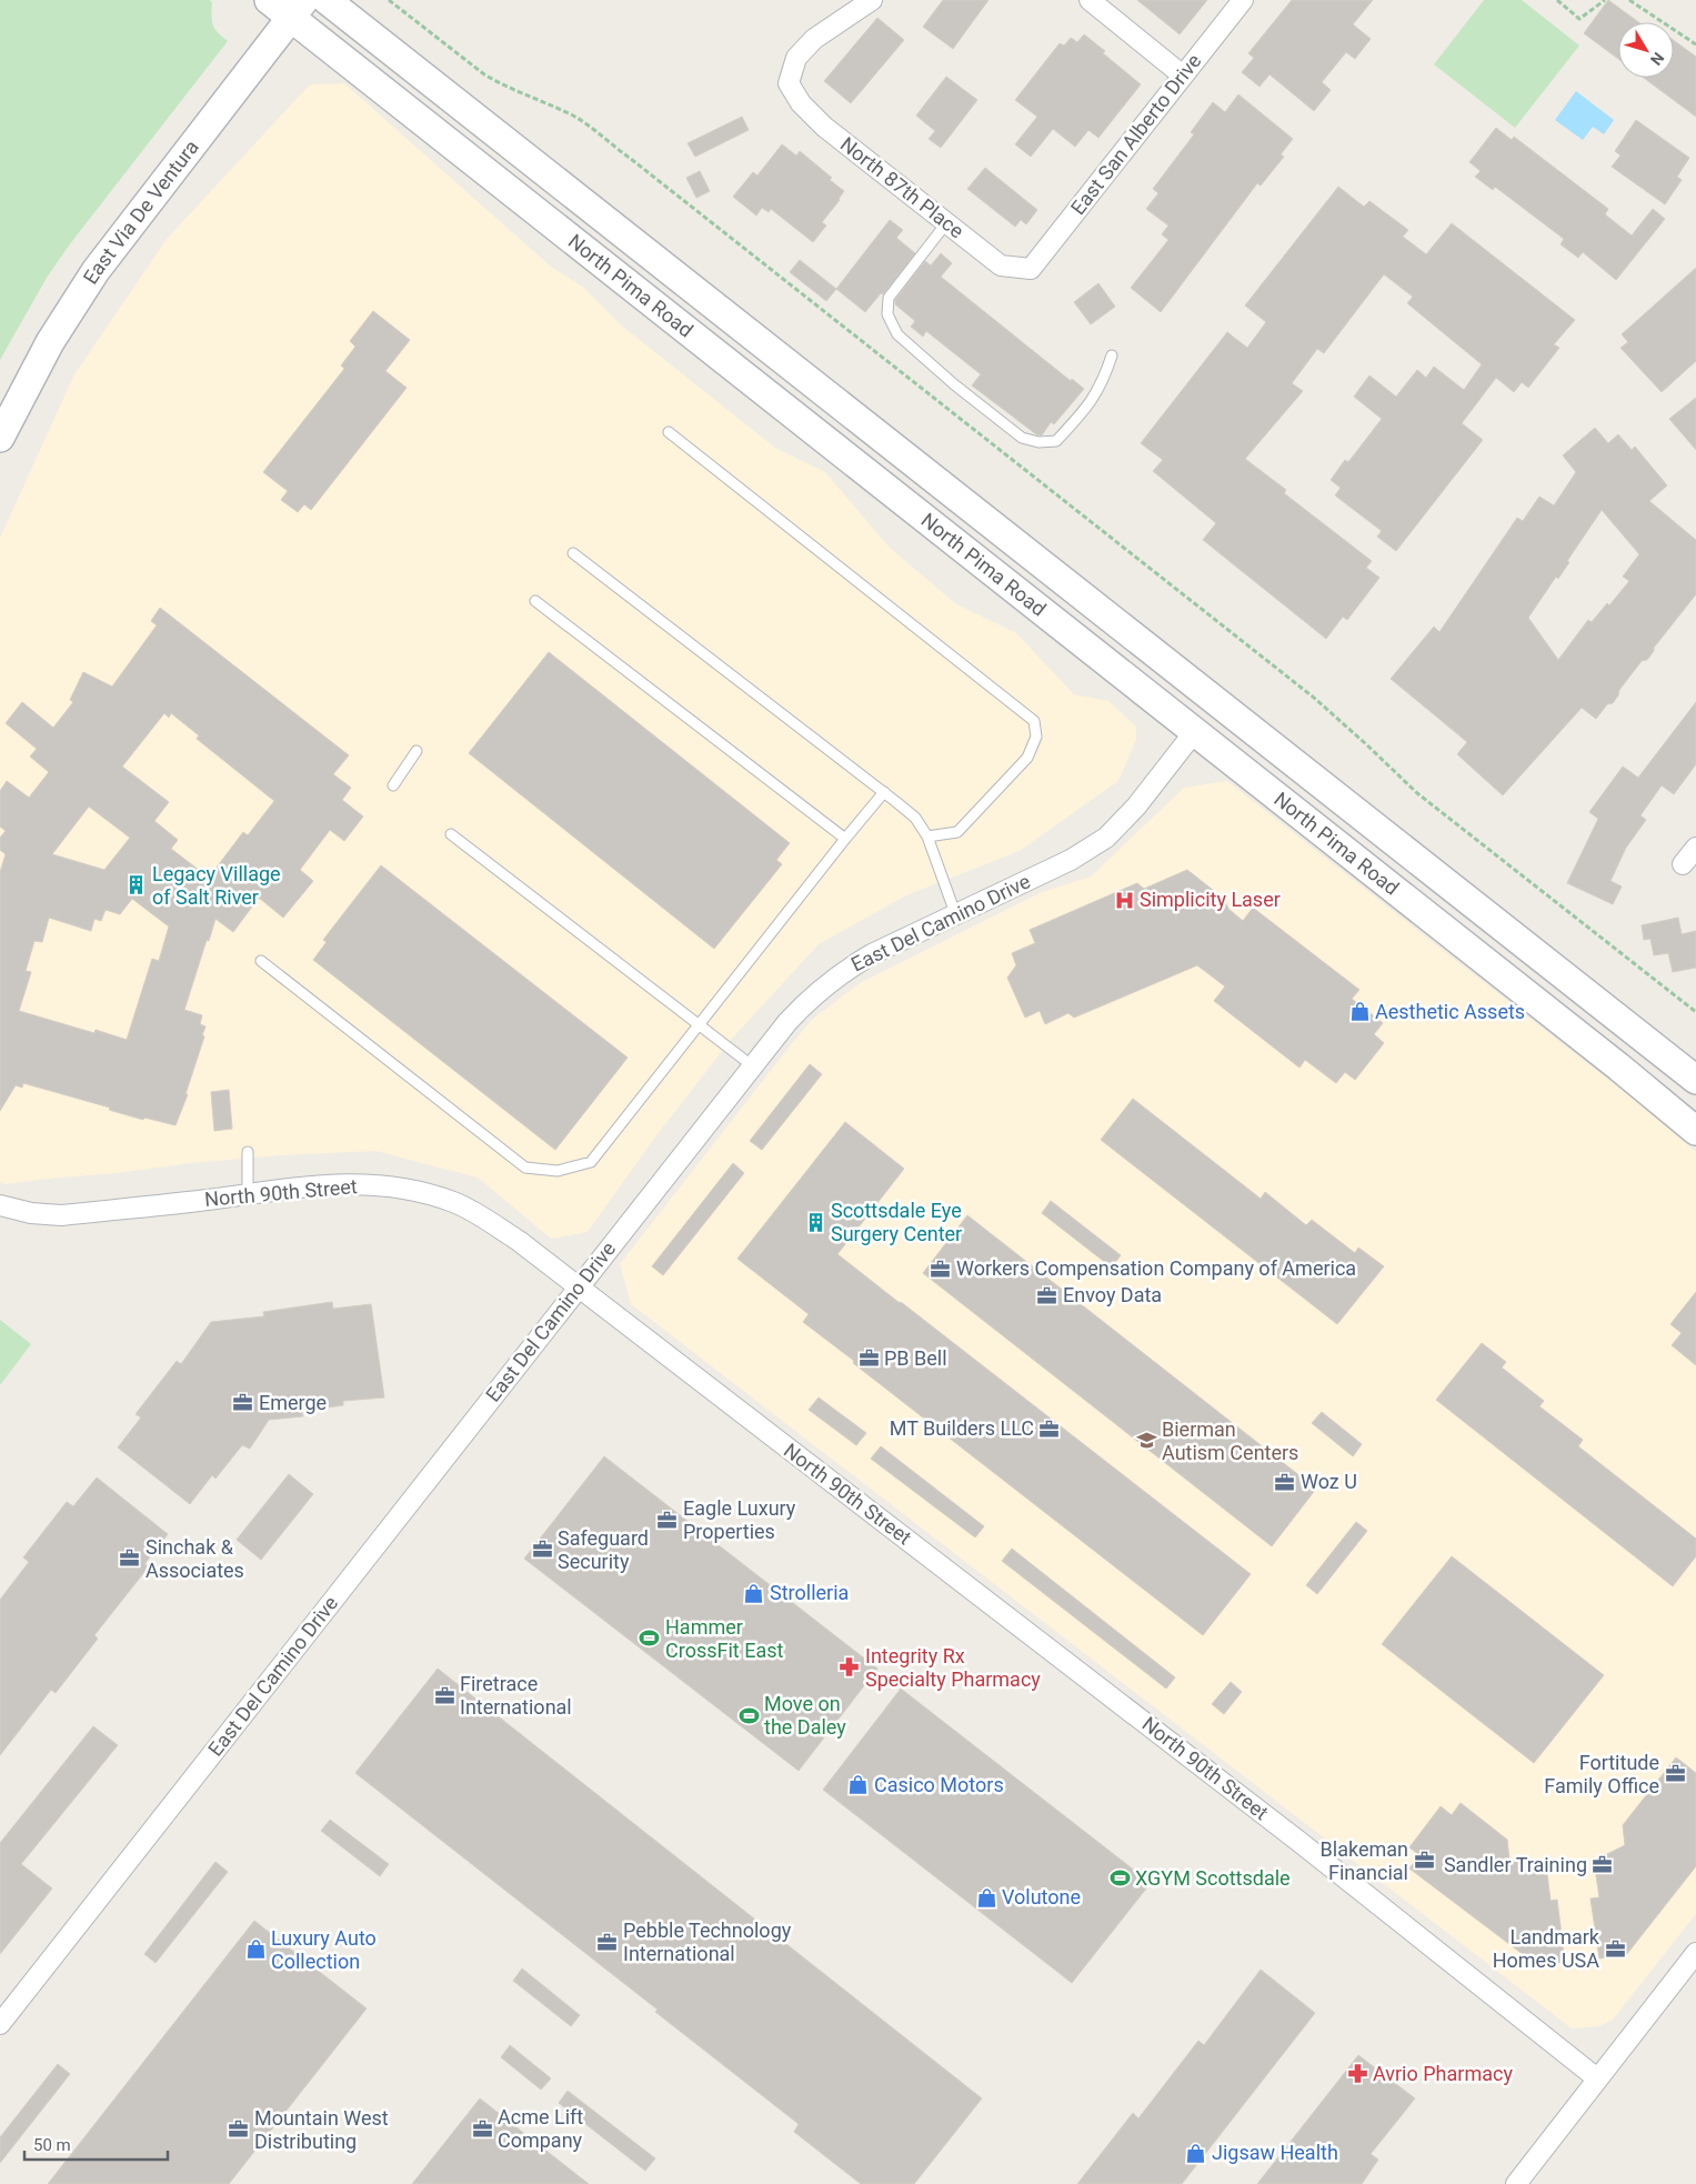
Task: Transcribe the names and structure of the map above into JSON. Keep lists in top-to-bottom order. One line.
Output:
{"streets":{"main road":["East Via De Ventura","North Pima Road"],"street":["East San Alberto Drive","North 87th Place","East Del Camino Drive","North 90th Street"]},"crossings":[["East San Alberto Drive","North 87th Place"],["East Via De Ventura","North Pima Road"],["North Pima Road","East Del Camino Drive"],["East Del Camino Drive","North 90th Street"]],"places":{"building":["Legacy Village of Salt River","Scottsdale Eye Surgery Center"],"hospital":["Simplicity Laser"],"shop":["Aesthetic Assets","Strolleria","Casico Motors","Volutone","Luxury Auto Collection","Jigsaw Health"],"office":["Workers Compensation Company of America","Envoy Data","PB Bell","Emerge","MT Builders LLC","Woz U","Eagle Luxury Properties","Safeguard Security","Sinchak & Associates","Firetrace International","Fortitude Family Office","Blakeman Financial","Sandler Training","Pebble Technology International","Landmark Homes USA","Acme Lift Company","Mountain West Distributing"],"school or university":["Bierman Autism Centers"],"sports":["Hammer CrossFit East","Move on the Daley","XGYM Scottsdale"],"pharmacy":["Integrity Rx Specialty Pharmacy","Avrio Pharmacy"]},"scale_bar":"50 m","north":"bottom right"}
